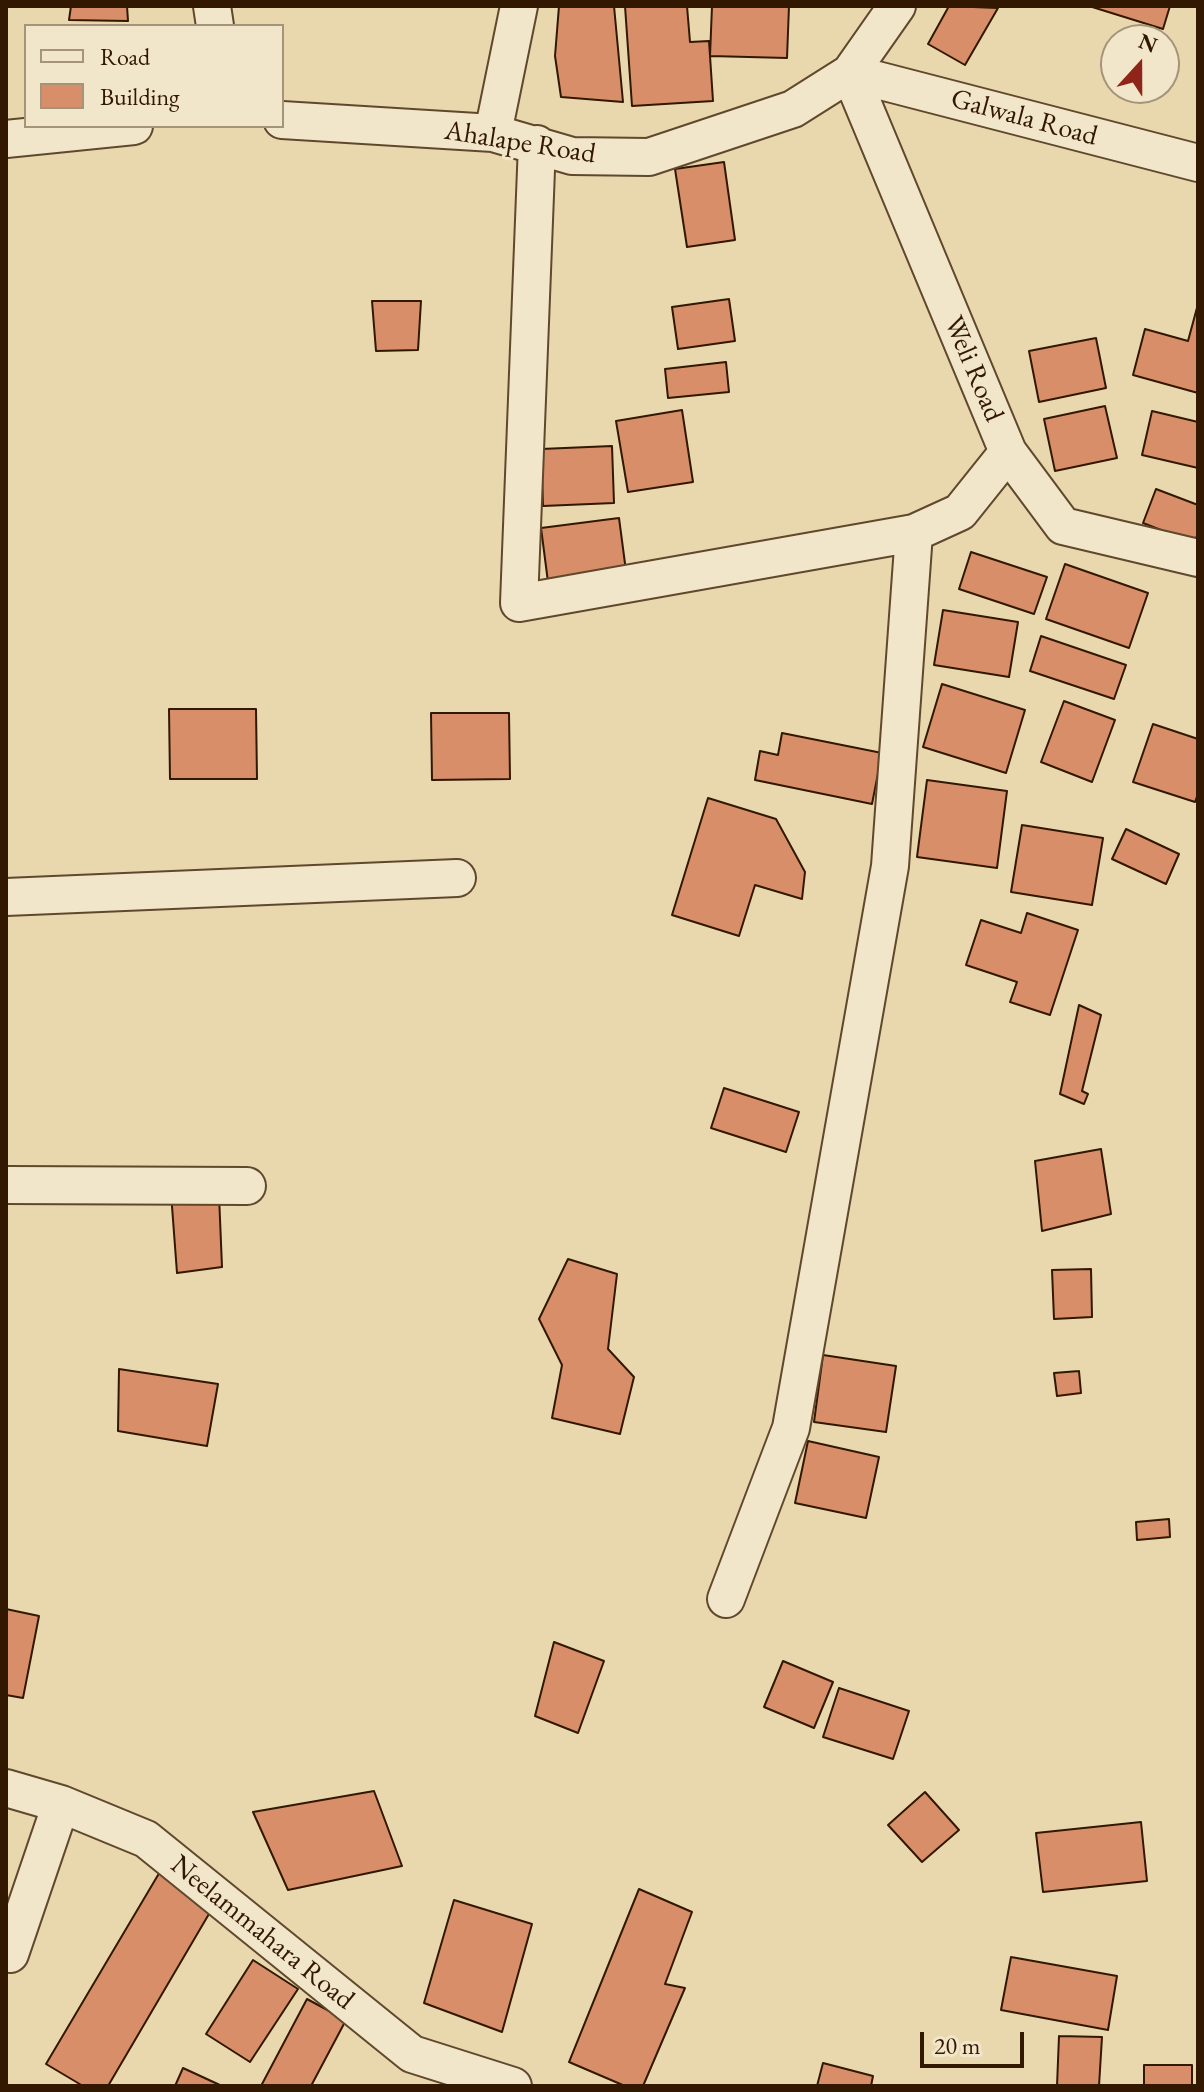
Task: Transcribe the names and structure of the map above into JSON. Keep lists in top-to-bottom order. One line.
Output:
{"streets":{"street":["Galwala Road","Ahalape Road","Weli Road","Neelammahara Road"]},"crossings":[["Galwala Road","Ahalape Road"],["Galwala Road","Weli Road"],["Ahalape Road","Weli Road"]],"legend":["Road","Building"],"scale_bar":"20 m","north":"top"}
